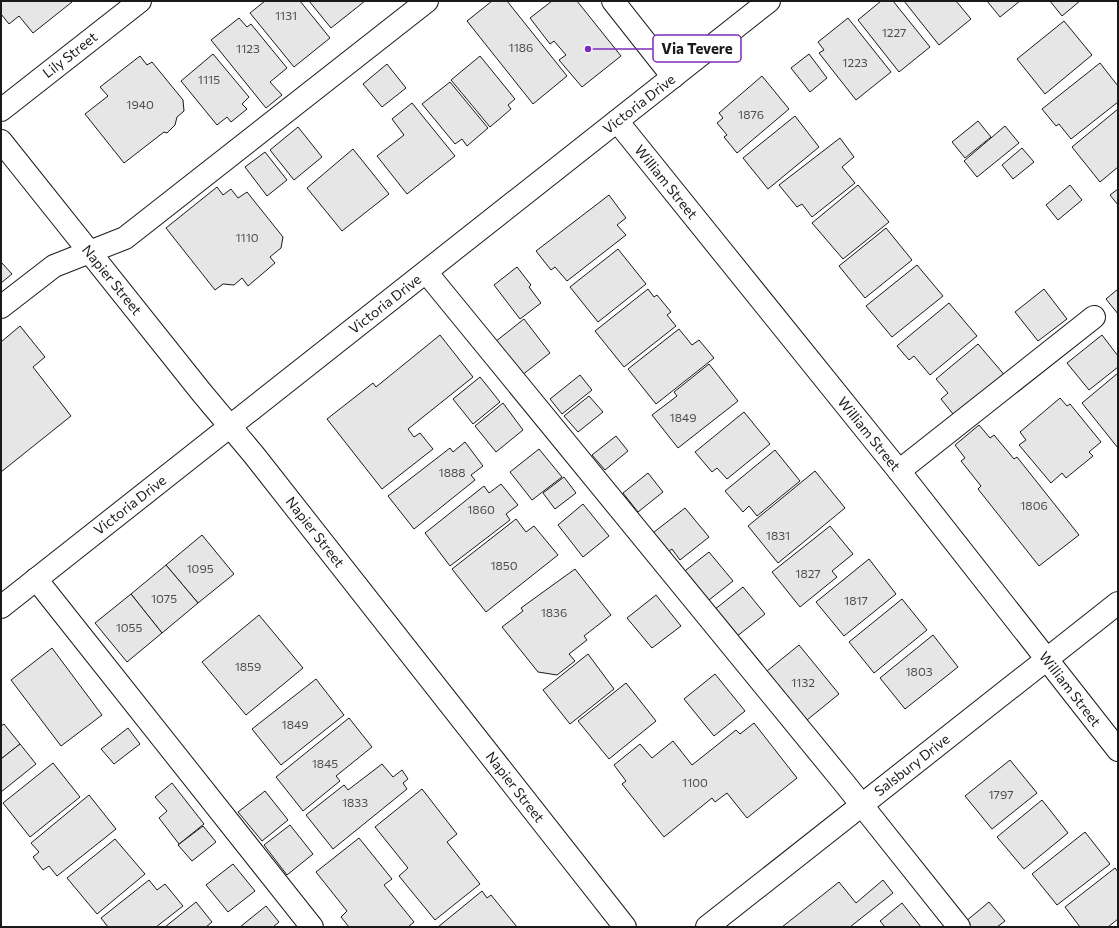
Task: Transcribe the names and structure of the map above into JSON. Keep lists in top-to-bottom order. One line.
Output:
{"streets":{"street":["Lily Street","Victoria Drive","William Street","Napier Street","Salsbury Drive"]},"crossings":[["Victoria Drive","William Street"],["Victoria Drive","Napier Street"],["William Street","Salsbury Drive"]],"places":["Via Tevere"],"house_numbers":["1131","1227","1186","1123","1223","1115","1940","1876","1110","1849","1888","1806","1860","1831","1850","1095","1827","1075","1817","1836","1055","1859","1803","1132","1849","1845","1100","1797","1833"]}
